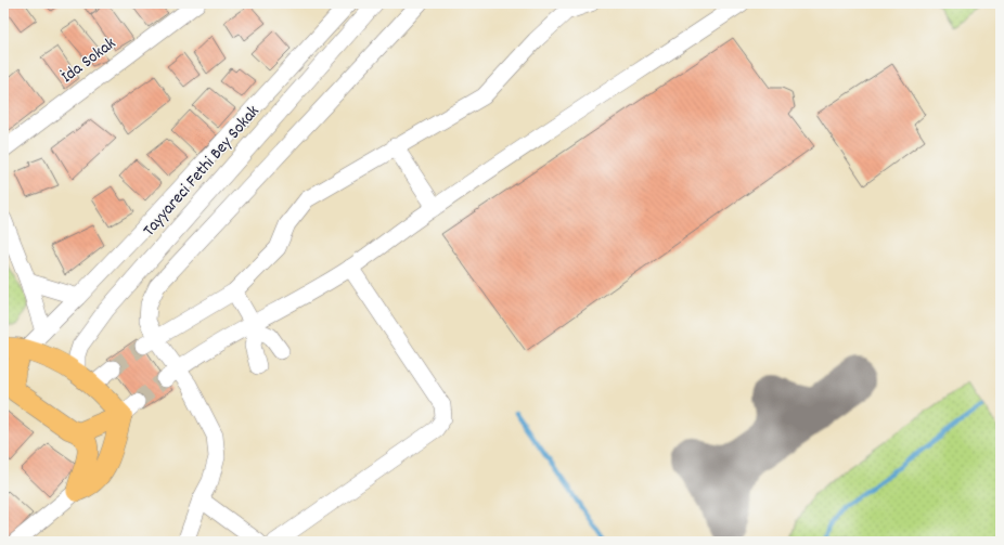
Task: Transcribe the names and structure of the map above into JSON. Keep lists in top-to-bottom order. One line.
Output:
{"streets":{"street":["İda Sokak","Tayyareci Fethi Bey Sokak"]}}
